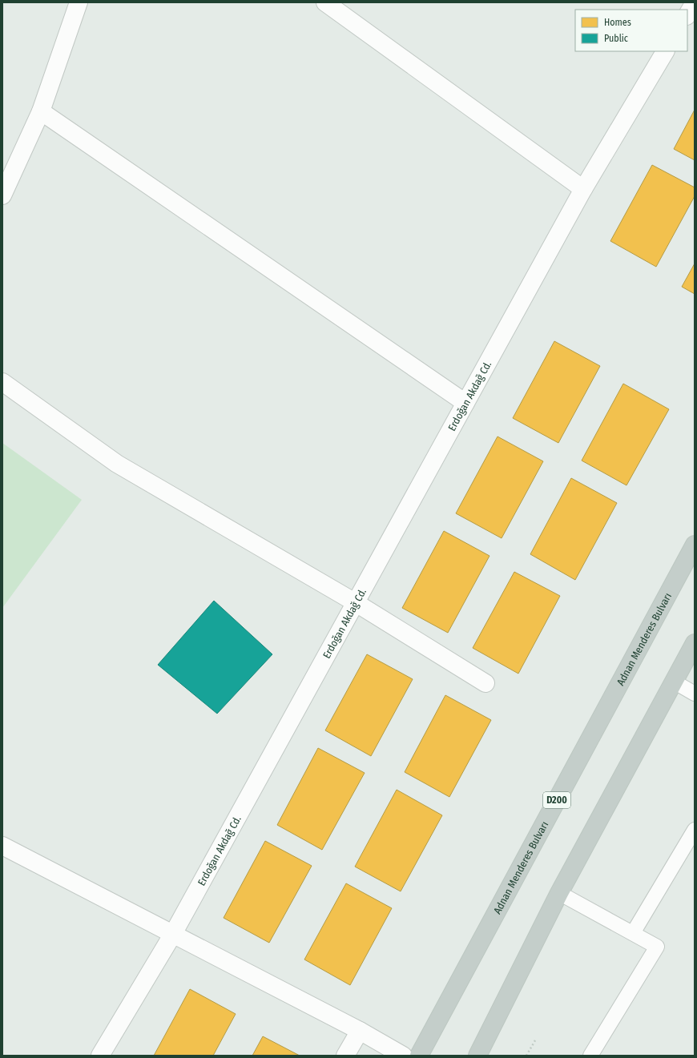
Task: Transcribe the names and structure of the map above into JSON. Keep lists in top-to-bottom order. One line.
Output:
{"streets":{"highway":["Adnan Menderes Bulvarı","D200"],"street":["Erdoğan Akdağ Cd."]},"legend":["Homes","Public"]}
